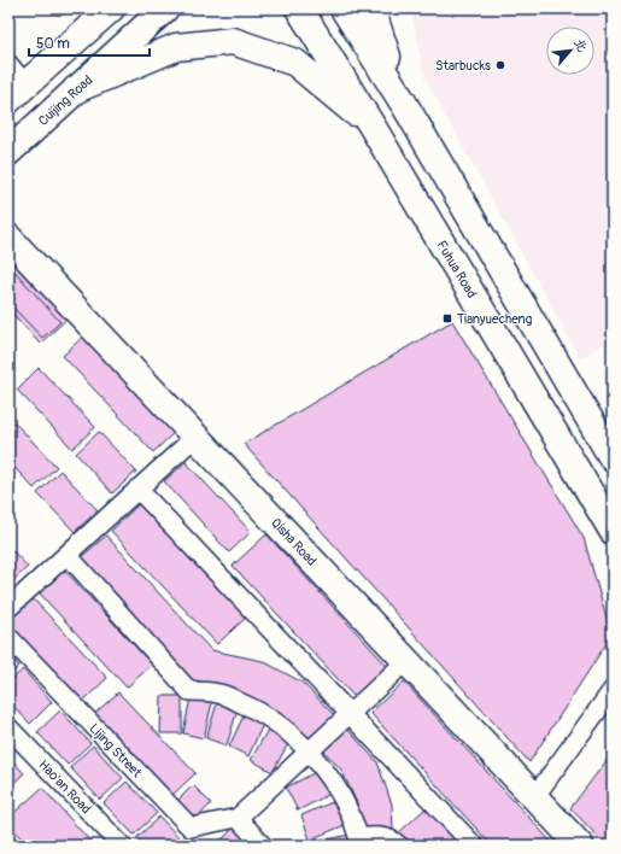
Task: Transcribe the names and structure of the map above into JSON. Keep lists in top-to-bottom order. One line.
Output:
{"streets":{"main road":["Cuijing Road","Fuhua Road","Qisha Road"],"street":["Lijing Street","Hao'an Road"]},"places":{"other":["Starbucks"],"transit":["Tianyuecheng"]},"scale_bar":"50 m","north":"top right"}
